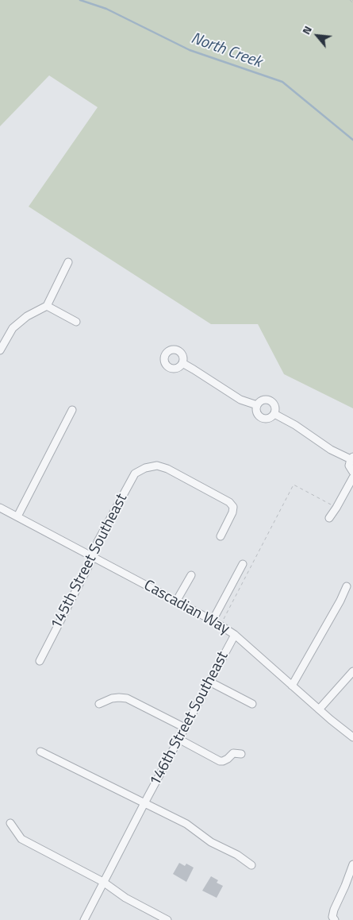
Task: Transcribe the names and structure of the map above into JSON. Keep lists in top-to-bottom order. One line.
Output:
{"streets":{"street":["145th Street Southeast","Cascadian Way","146th Street Southeast"]},"crossings":[["145th Street Southeast","Cascadian Way"],["Cascadian Way","146th Street Southeast"]],"water":["North Creek"],"north":"top left"}
